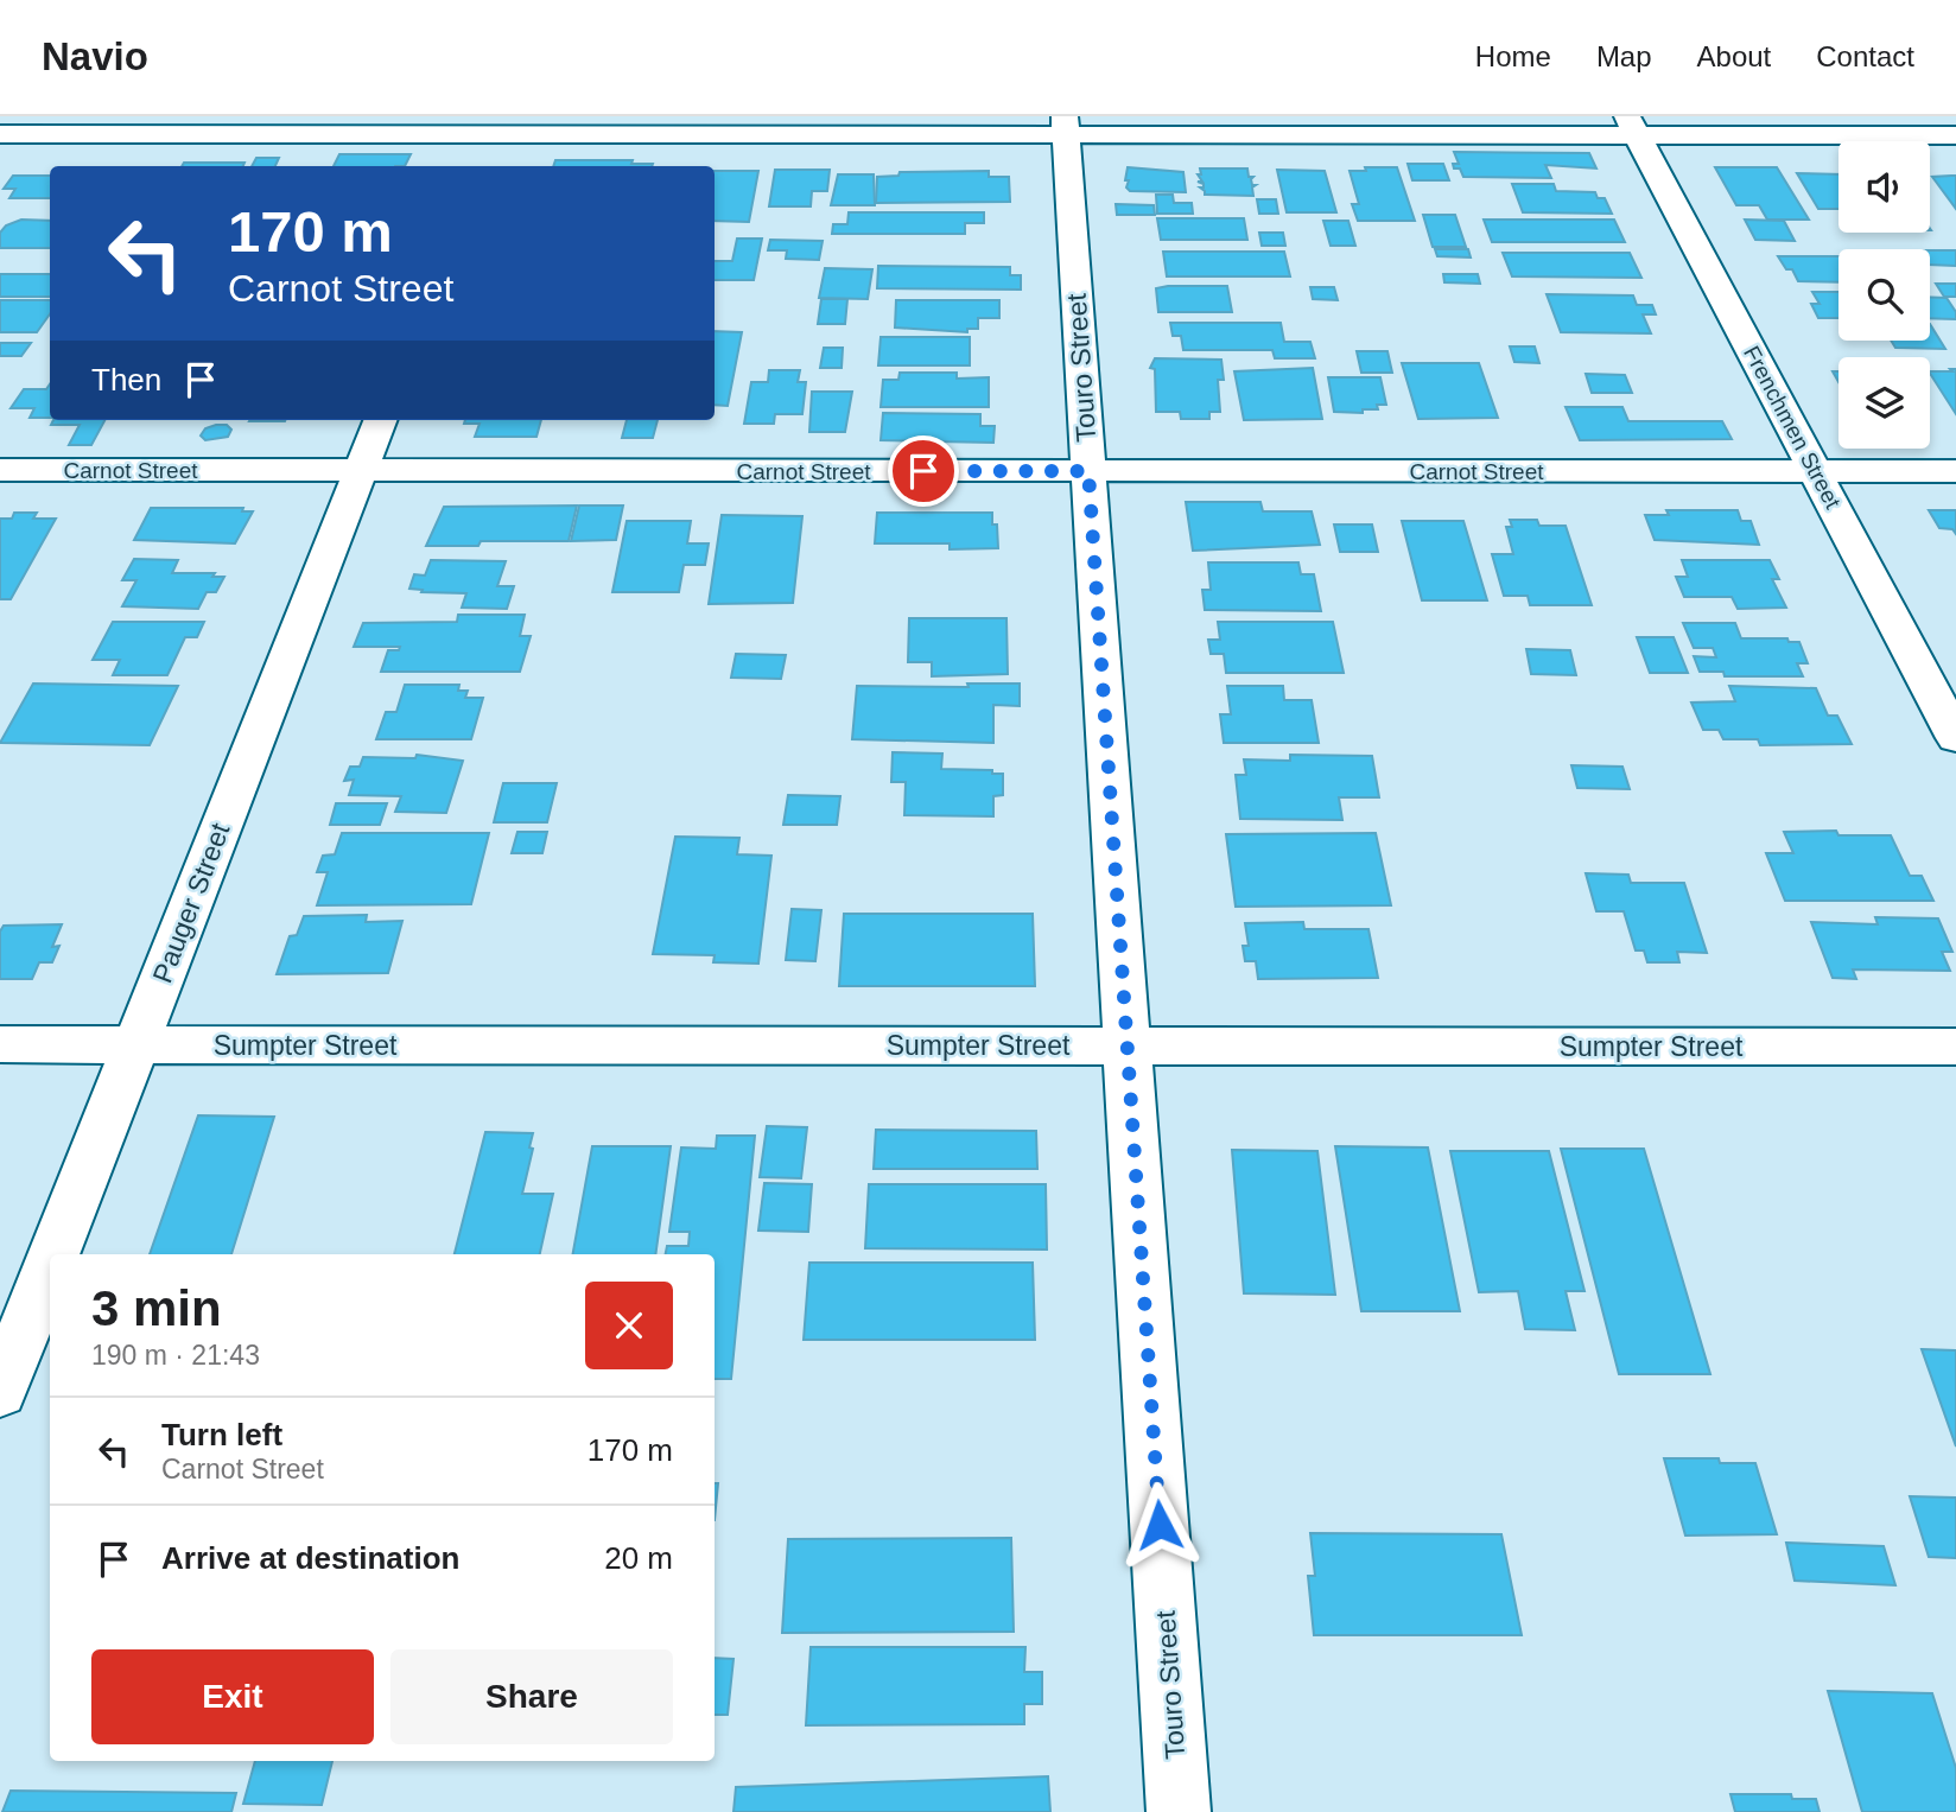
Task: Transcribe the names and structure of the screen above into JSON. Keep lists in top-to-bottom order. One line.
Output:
{"streets":{"street":["Touro Street","Frenchmen Street","Carnot Street","Pauger Street","Sumpter Street"]},"crossings":[["Touro Street","Carnot Street"],["Touro Street","Sumpter Street"],["Frenchmen Street","Carnot Street"],["Carnot Street","Pauger Street"],["Pauger Street","Sumpter Street"]],"page":{"header":"Navio","nav":["Home","Map","About","Contact"],"turn":["170 m","Carnot Street"],"then":"Then","heading":["3 min","190 m · 21:43"],"list":[{"name":"Turn left","note":"Carnot Street","value":"170 m"},{"name":"Arrive at destination","value":"20 m"}],"buttons":["Exit","Share"]}}
